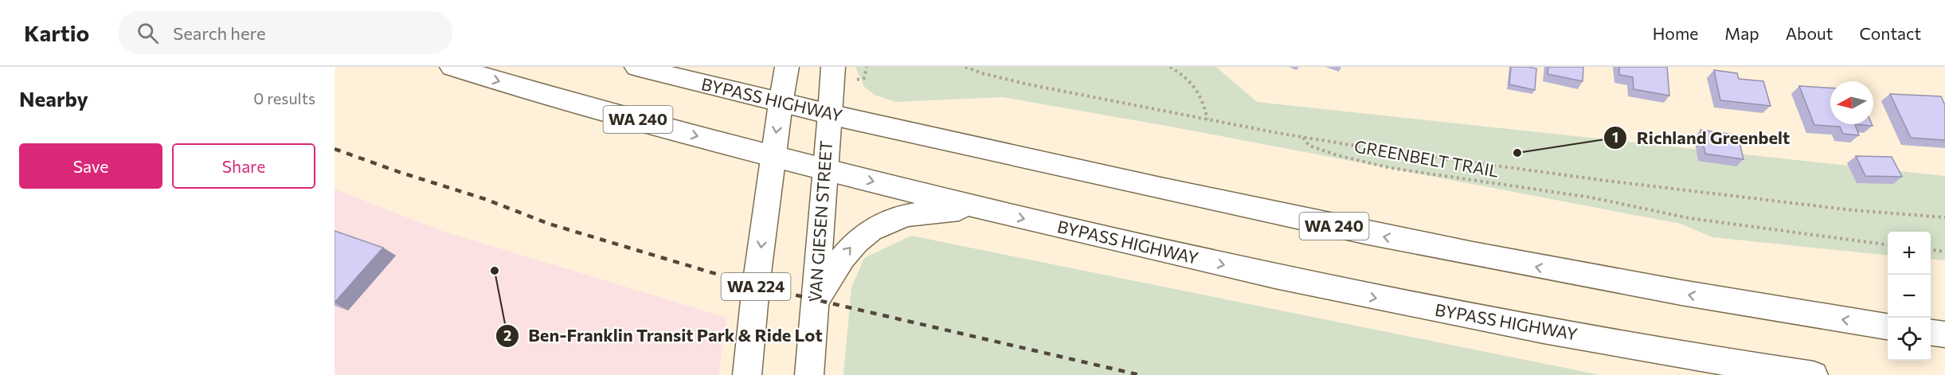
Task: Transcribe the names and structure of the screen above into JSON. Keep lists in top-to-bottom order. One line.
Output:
{"streets":{"main road":["BYPASS HIGHWAY","WA 240","VAN GIESEN STREET","WA 224"],"path":["GREENBELT TRAIL"]},"crossings":[["BYPASS HIGHWAY","VAN GIESEN STREET"],["BYPASS HIGHWAY","WA 224"]],"places":["Richland Greenbelt","Ben-Franklin Transit Park & Ride Lot"],"north":"left","page":{"header":"Kartio","search":"Search here","nav":["Home","Map","About","Contact"],"heading":["Nearby","0 results"],"buttons":["Save","Share"],"map_buttons":["+","−"]}}
